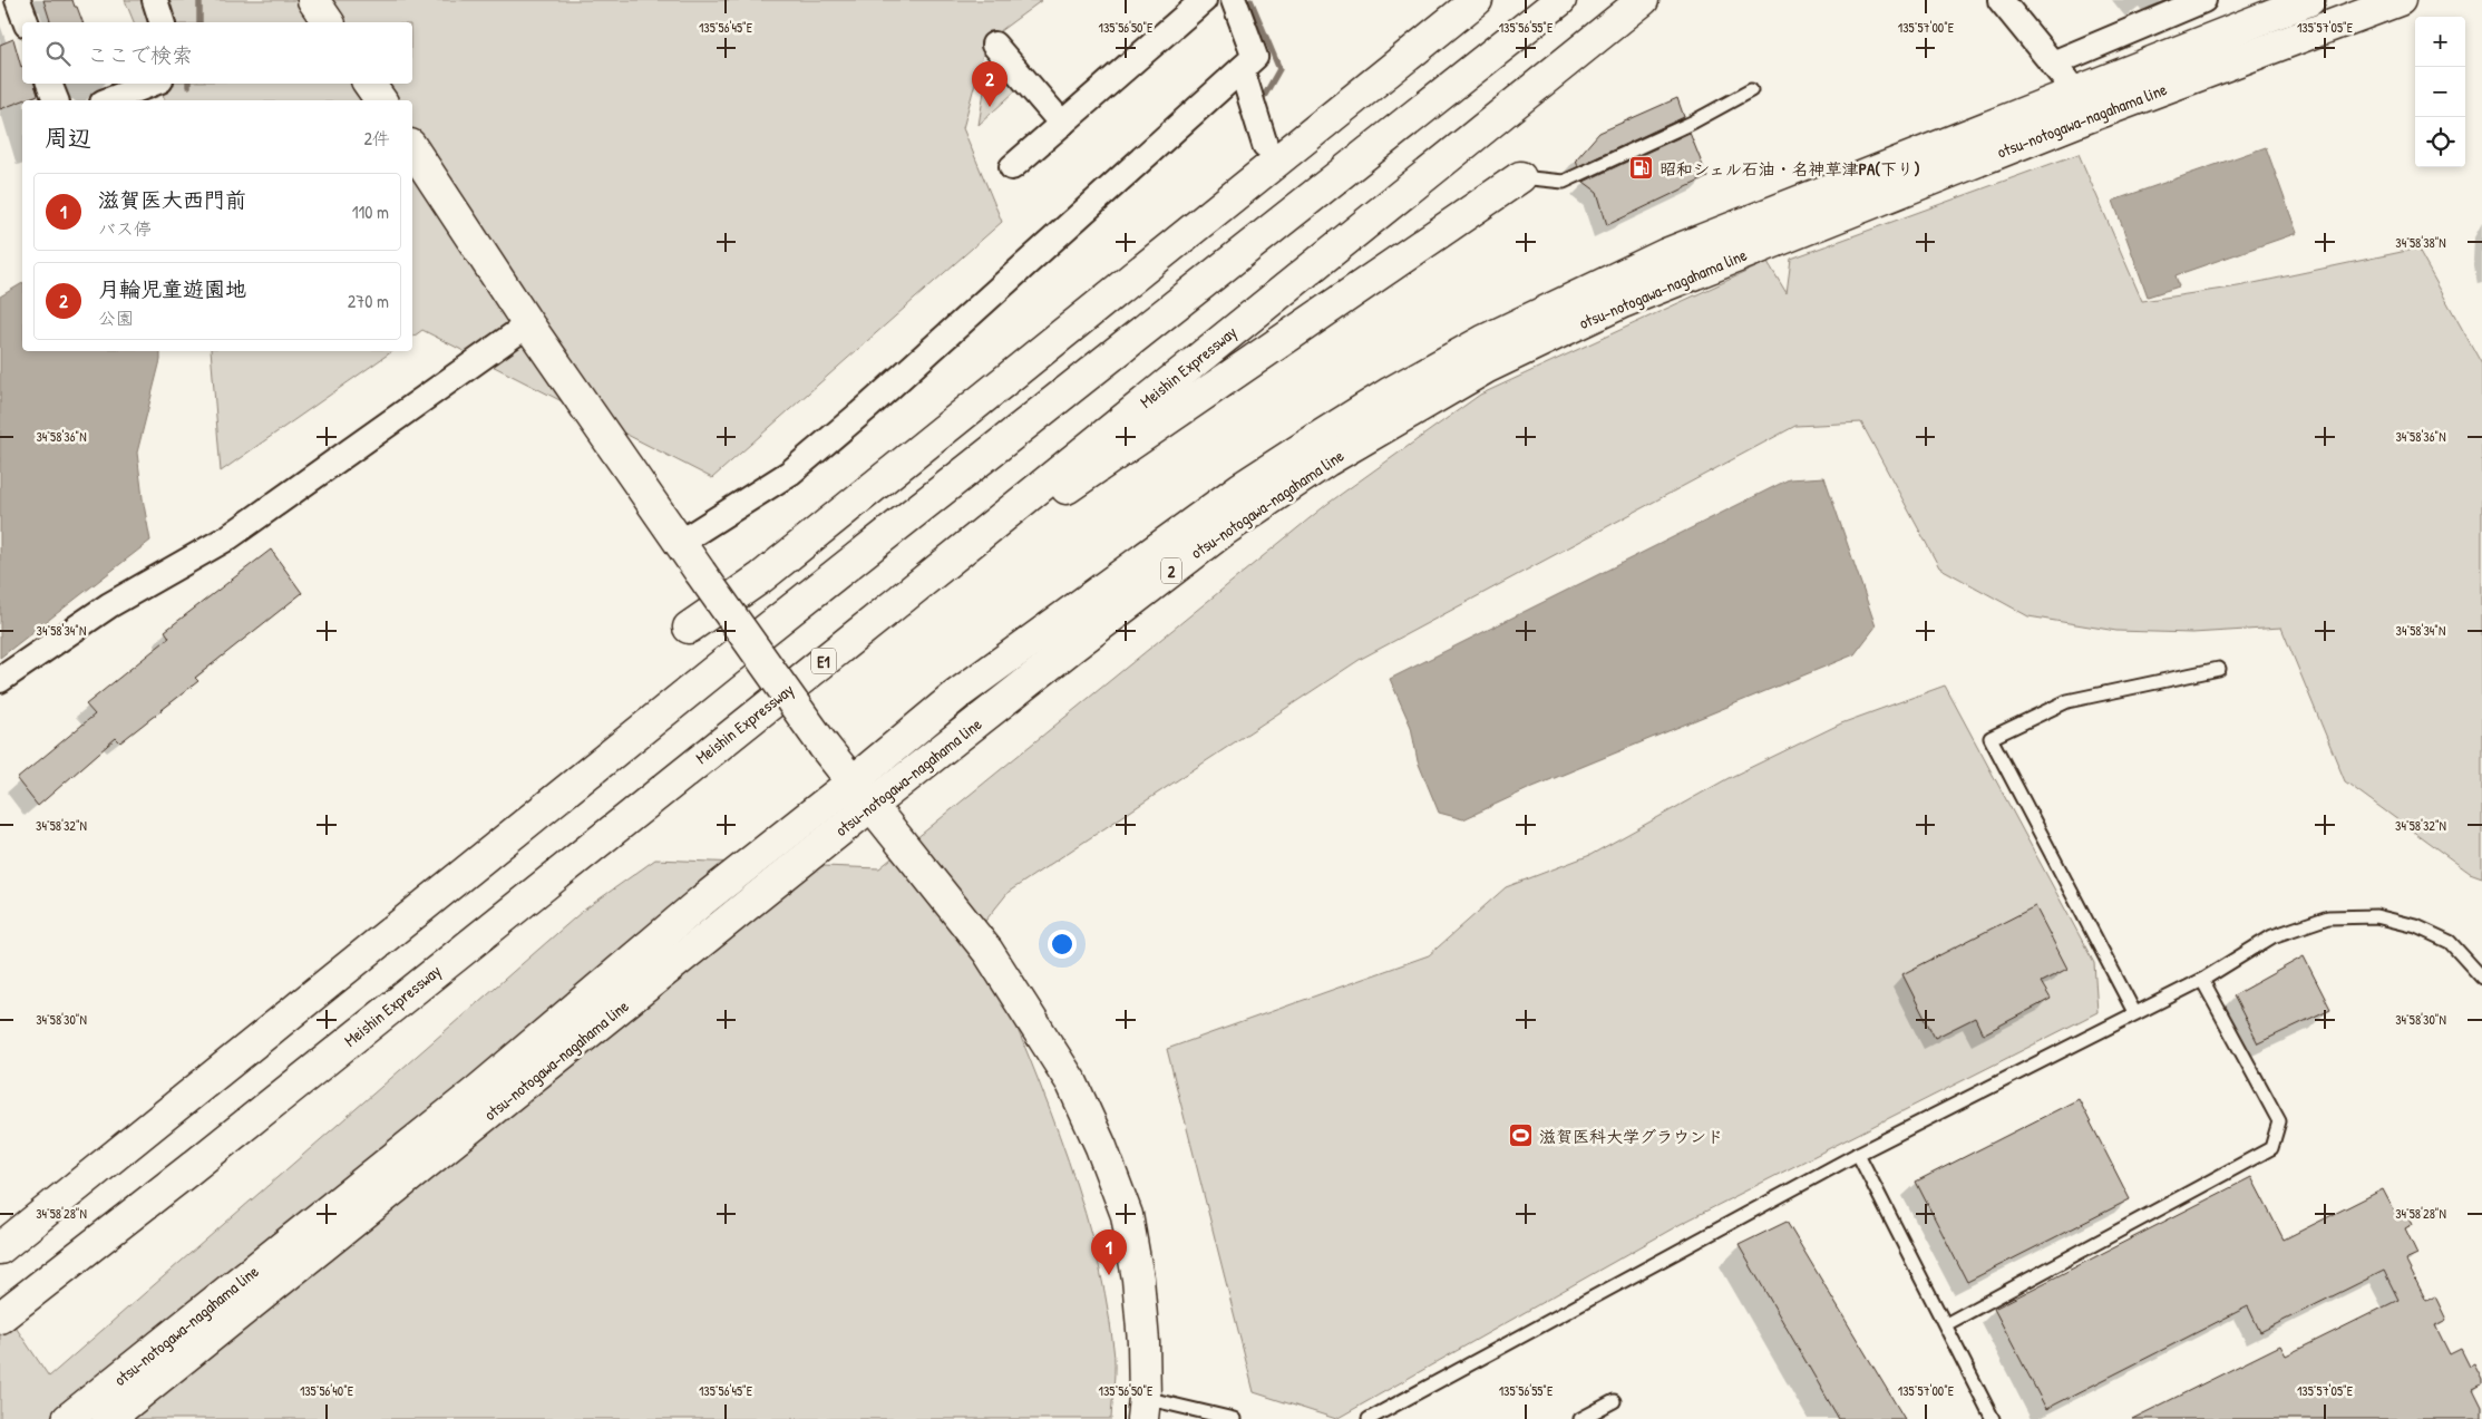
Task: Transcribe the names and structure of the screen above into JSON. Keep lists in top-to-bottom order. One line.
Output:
{"streets":{"main road":["otsu-notogawa-nagahama line","Meishin Expressway","2","E1"]},"places":{"fuel station":["昭和シェル石油・名神草津PA(下り)"],"sports":["滋賀医科大学グラウンド"]},"page":{"map_buttons":["+","−"],"search":"ここで検索","pins":["2","1"],"heading":["周辺","2件"],"list":[{"mark":"1","name":"滋賀医大西門前","note":"バス停","value":"110 m"},{"mark":"2","name":"月輪児童遊園地","note":"公園","value":"270 m"}]},"coordinates":["135°56'45\"E","135°56'50\"E","135°56'55\"E","135°57'00\"E","135°57'05\"E","34°58'38\"N","34°58'36\"N","34°58'34\"N","34°58'32\"N","34°58'30\"N","34°58'28\"N","135°56'40\"E"]}
